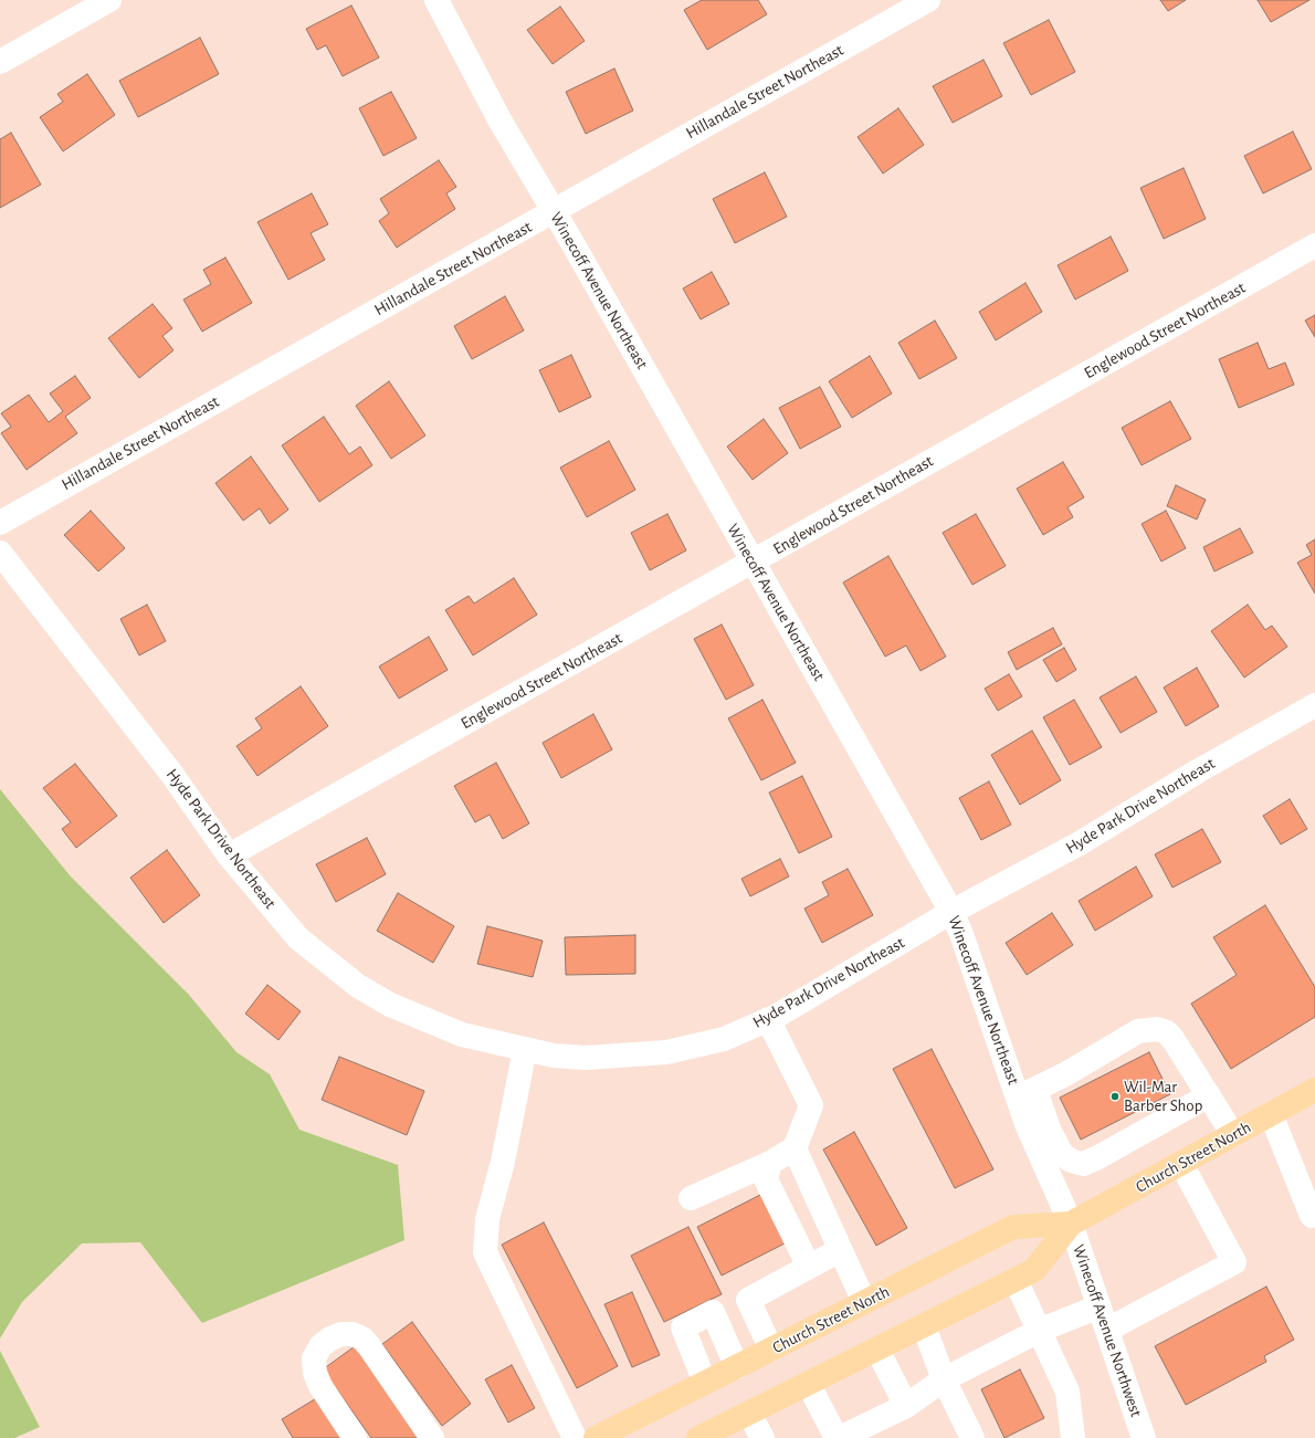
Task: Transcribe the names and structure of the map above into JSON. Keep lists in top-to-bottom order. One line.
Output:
{"streets":{"main road":["Church Street North"],"street":["Hillandale Street Northeast","Winecoff Avenue Northeast","Englewood Street Northeast","Hyde Park Drive Northeast","Winecoff Avenue Northwest"]},"crossings":[["Hillandale Street Northeast","Winecoff Avenue Northeast"],["Winecoff Avenue Northeast","Englewood Street Northeast"],["Winecoff Avenue Northeast","Hyde Park Drive Northeast"],["Winecoff Avenue Northeast","Church Street North"],["Winecoff Avenue Northeast","Winecoff Avenue Northwest"],["Englewood Street Northeast","Hyde Park Drive Northeast"],["Church Street North","Winecoff Avenue Northwest"]],"places":["Wil-Mar Barber Shop"]}
